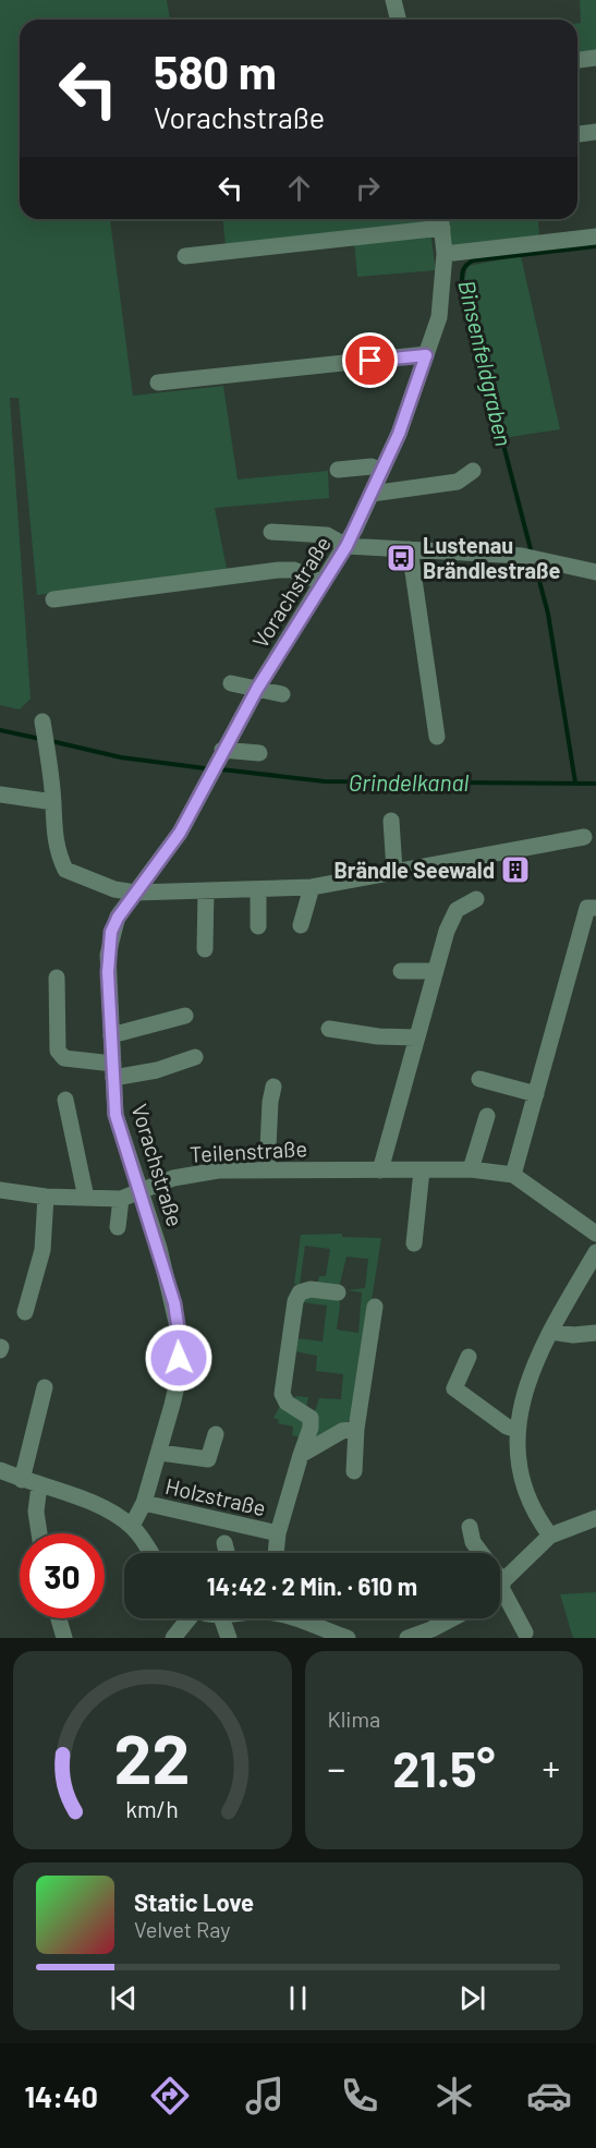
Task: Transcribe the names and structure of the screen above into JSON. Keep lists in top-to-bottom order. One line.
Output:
{"streets":{"street":["Vorachstraße","Teilenstraße","Holzstraße"]},"crossings":[["Vorachstraße","Teilenstraße"],["Vorachstraße","Holzstraße"]],"water":["Binsenfeldgraben","Grindelkanal"],"places":{"bus stop":["Lustenau Brändlestraße"],"building":["Brändle Seewald"]},"page":{"turn":["580 m","Vorachstraße"],"limit":"30","trip":"14:42 · 2 Min. · 610 m","tile":"Klima","heat":["−","21.5°","+"],"song":["Static Love","Velvet Ray"],"tabs":"14:40","gauge":["22","km/h"]}}
